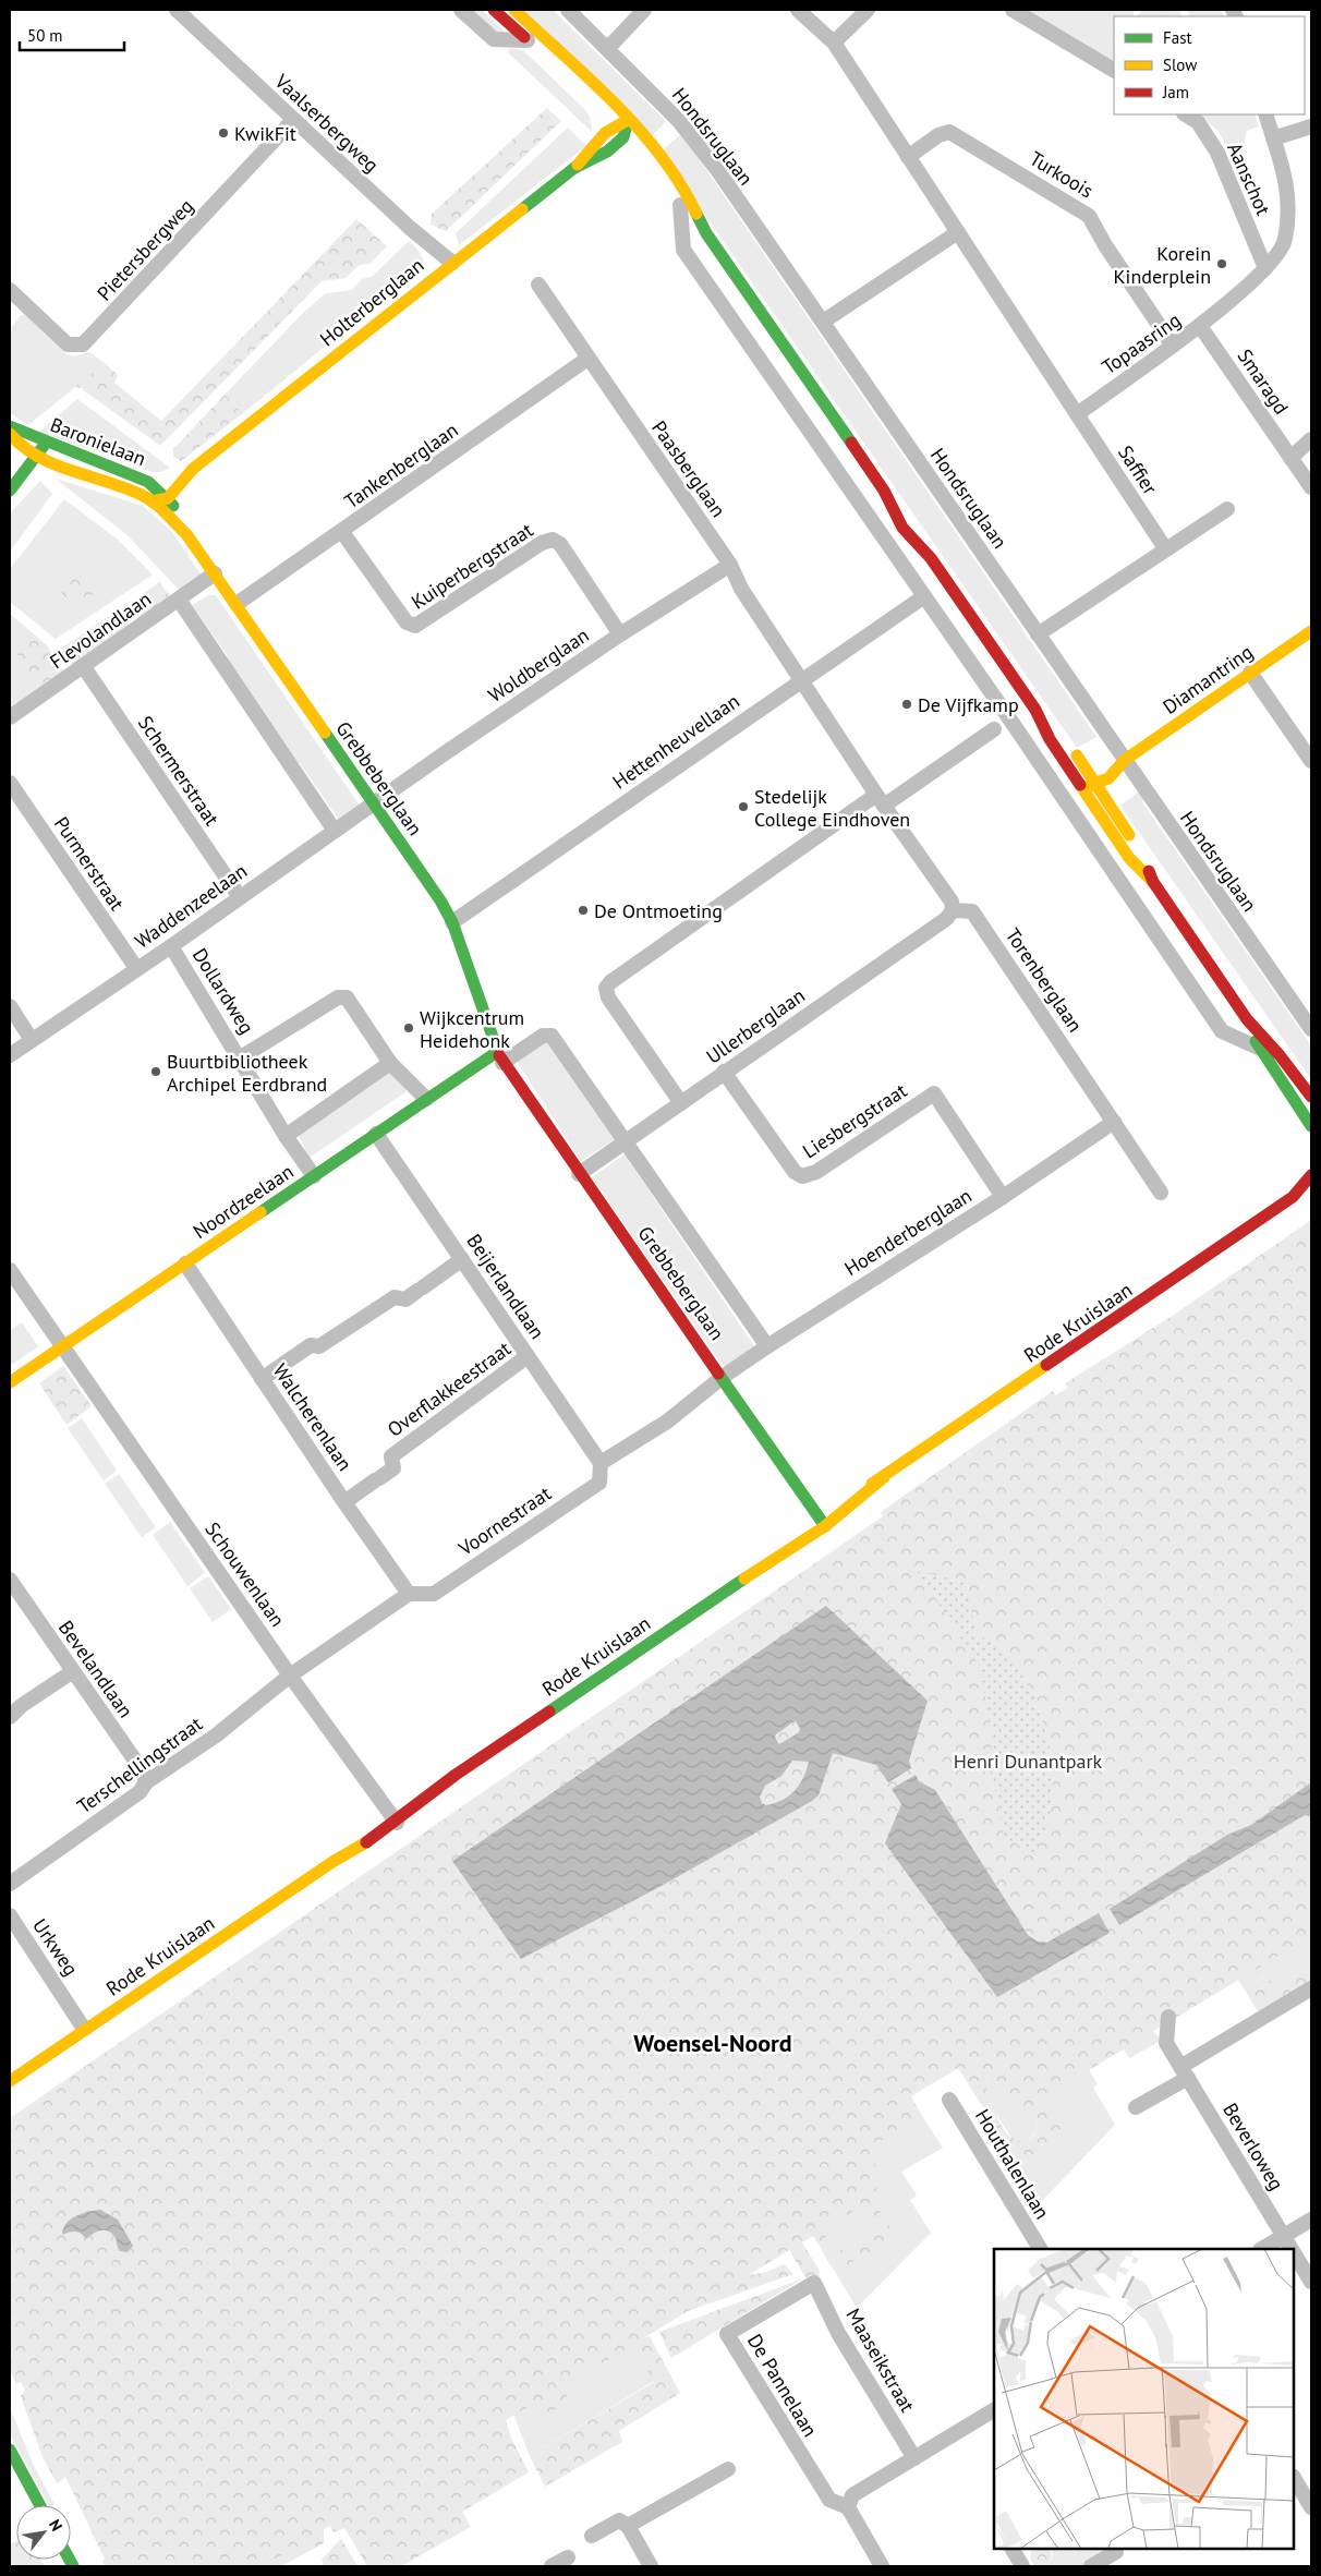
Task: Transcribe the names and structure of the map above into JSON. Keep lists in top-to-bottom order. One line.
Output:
{"streets":{"main road":["Holterberglaan","Baronielaan","Diamantring","Grebbeberglaan","Noordzeelaan","Rode Kruislaan"],"street":["Vaalserbergweg","Hondsruglaan","Turkoois","Aanschot","Pietersbergweg","Topaasring","Smaragd","Tankenberglaan","Paasberglaan","Saffier","Kuiperbergstraat","Flevolandlaan","Woldberglaan","Hettenheuvellaan","Schermerstraat","Purmerstraat","Waddenzeelaan","Torenberglaan","Dollardweg","Ullerberglaan","Liesbergstraat","Hoenderberglaan","Beijerlandlaan","Overflakkeestraat","Walcherenlaan","Voornestraat","Schouwenlaan","Bevelandlaan","Terschellingstraat","Urkweg","Beverloweg","Houthalenlaan","Maaseikstraat","De Pannelaan"]},"crossings":[["Vaalserbergweg","Pietersbergweg"],["Vaalserbergweg","Holterberglaan"],["Hondsruglaan","Diamantring"],["Turkoois","Topaasring"],["Aanschot","Topaasring"],["Holterberglaan","Baronielaan"],["Holterberglaan","Grebbeberglaan"],["Topaasring","Smaragd"],["Topaasring","Saffier"],["Baronielaan","Grebbeberglaan"],["Tankenberglaan","Paasberglaan"],["Tankenberglaan","Kuiperbergstraat"],["Tankenberglaan","Grebbeberglaan"],["Paasberglaan","Woldberglaan"],["Paasberglaan","Hettenheuvellaan"],["Kuiperbergstraat","Woldberglaan"],["Flevolandlaan","Schermerstraat"],["Flevolandlaan","Grebbeberglaan"],["Woldberglaan","Grebbeberglaan"],["Woldberglaan","Waddenzeelaan"],["Hettenheuvellaan","Grebbeberglaan"],["Schermerstraat","Waddenzeelaan"],["Grebbeberglaan","Waddenzeelaan"],["Grebbeberglaan","Ullerberglaan"],["Grebbeberglaan","Noordzeelaan"],["Grebbeberglaan","Hoenderberglaan"],["Grebbeberglaan","Rode Kruislaan"],["Purmerstraat","Waddenzeelaan"],["Waddenzeelaan","Dollardweg"],["Torenberglaan","Ullerberglaan"],["Torenberglaan","Hoenderberglaan"],["Dollardweg","Noordzeelaan"],["Ullerberglaan","Liesbergstraat"],["Liesbergstraat","Hoenderberglaan"],["Noordzeelaan","Beijerlandlaan"],["Noordzeelaan","Walcherenlaan"],["Noordzeelaan","Schouwenlaan"],["Beijerlandlaan","Overflakkeestraat"],["Beijerlandlaan","Voornestraat"],["Rode Kruislaan","Schouwenlaan"],["Rode Kruislaan","Urkweg"],["Overflakkeestraat","Walcherenlaan"],["Walcherenlaan","Voornestraat"],["Schouwenlaan","Terschellingstraat"],["Bevelandlaan","Terschellingstraat"],["Maaseikstraat","De Pannelaan"]],"districts":["Woensel-Noord"],"parks":["Henri Dunantpark"],"places":["KwikFit","Korein Kinderplein","De Vijfkamp","Stedelijk College Eindhoven","De Ontmoeting","Wijkcentrum Heidehonk","Buurtbibliotheek Archipel Eerdbrand"],"legend":["Fast","Slow","Jam"],"scale_bar":"50 m","north":"top right"}
